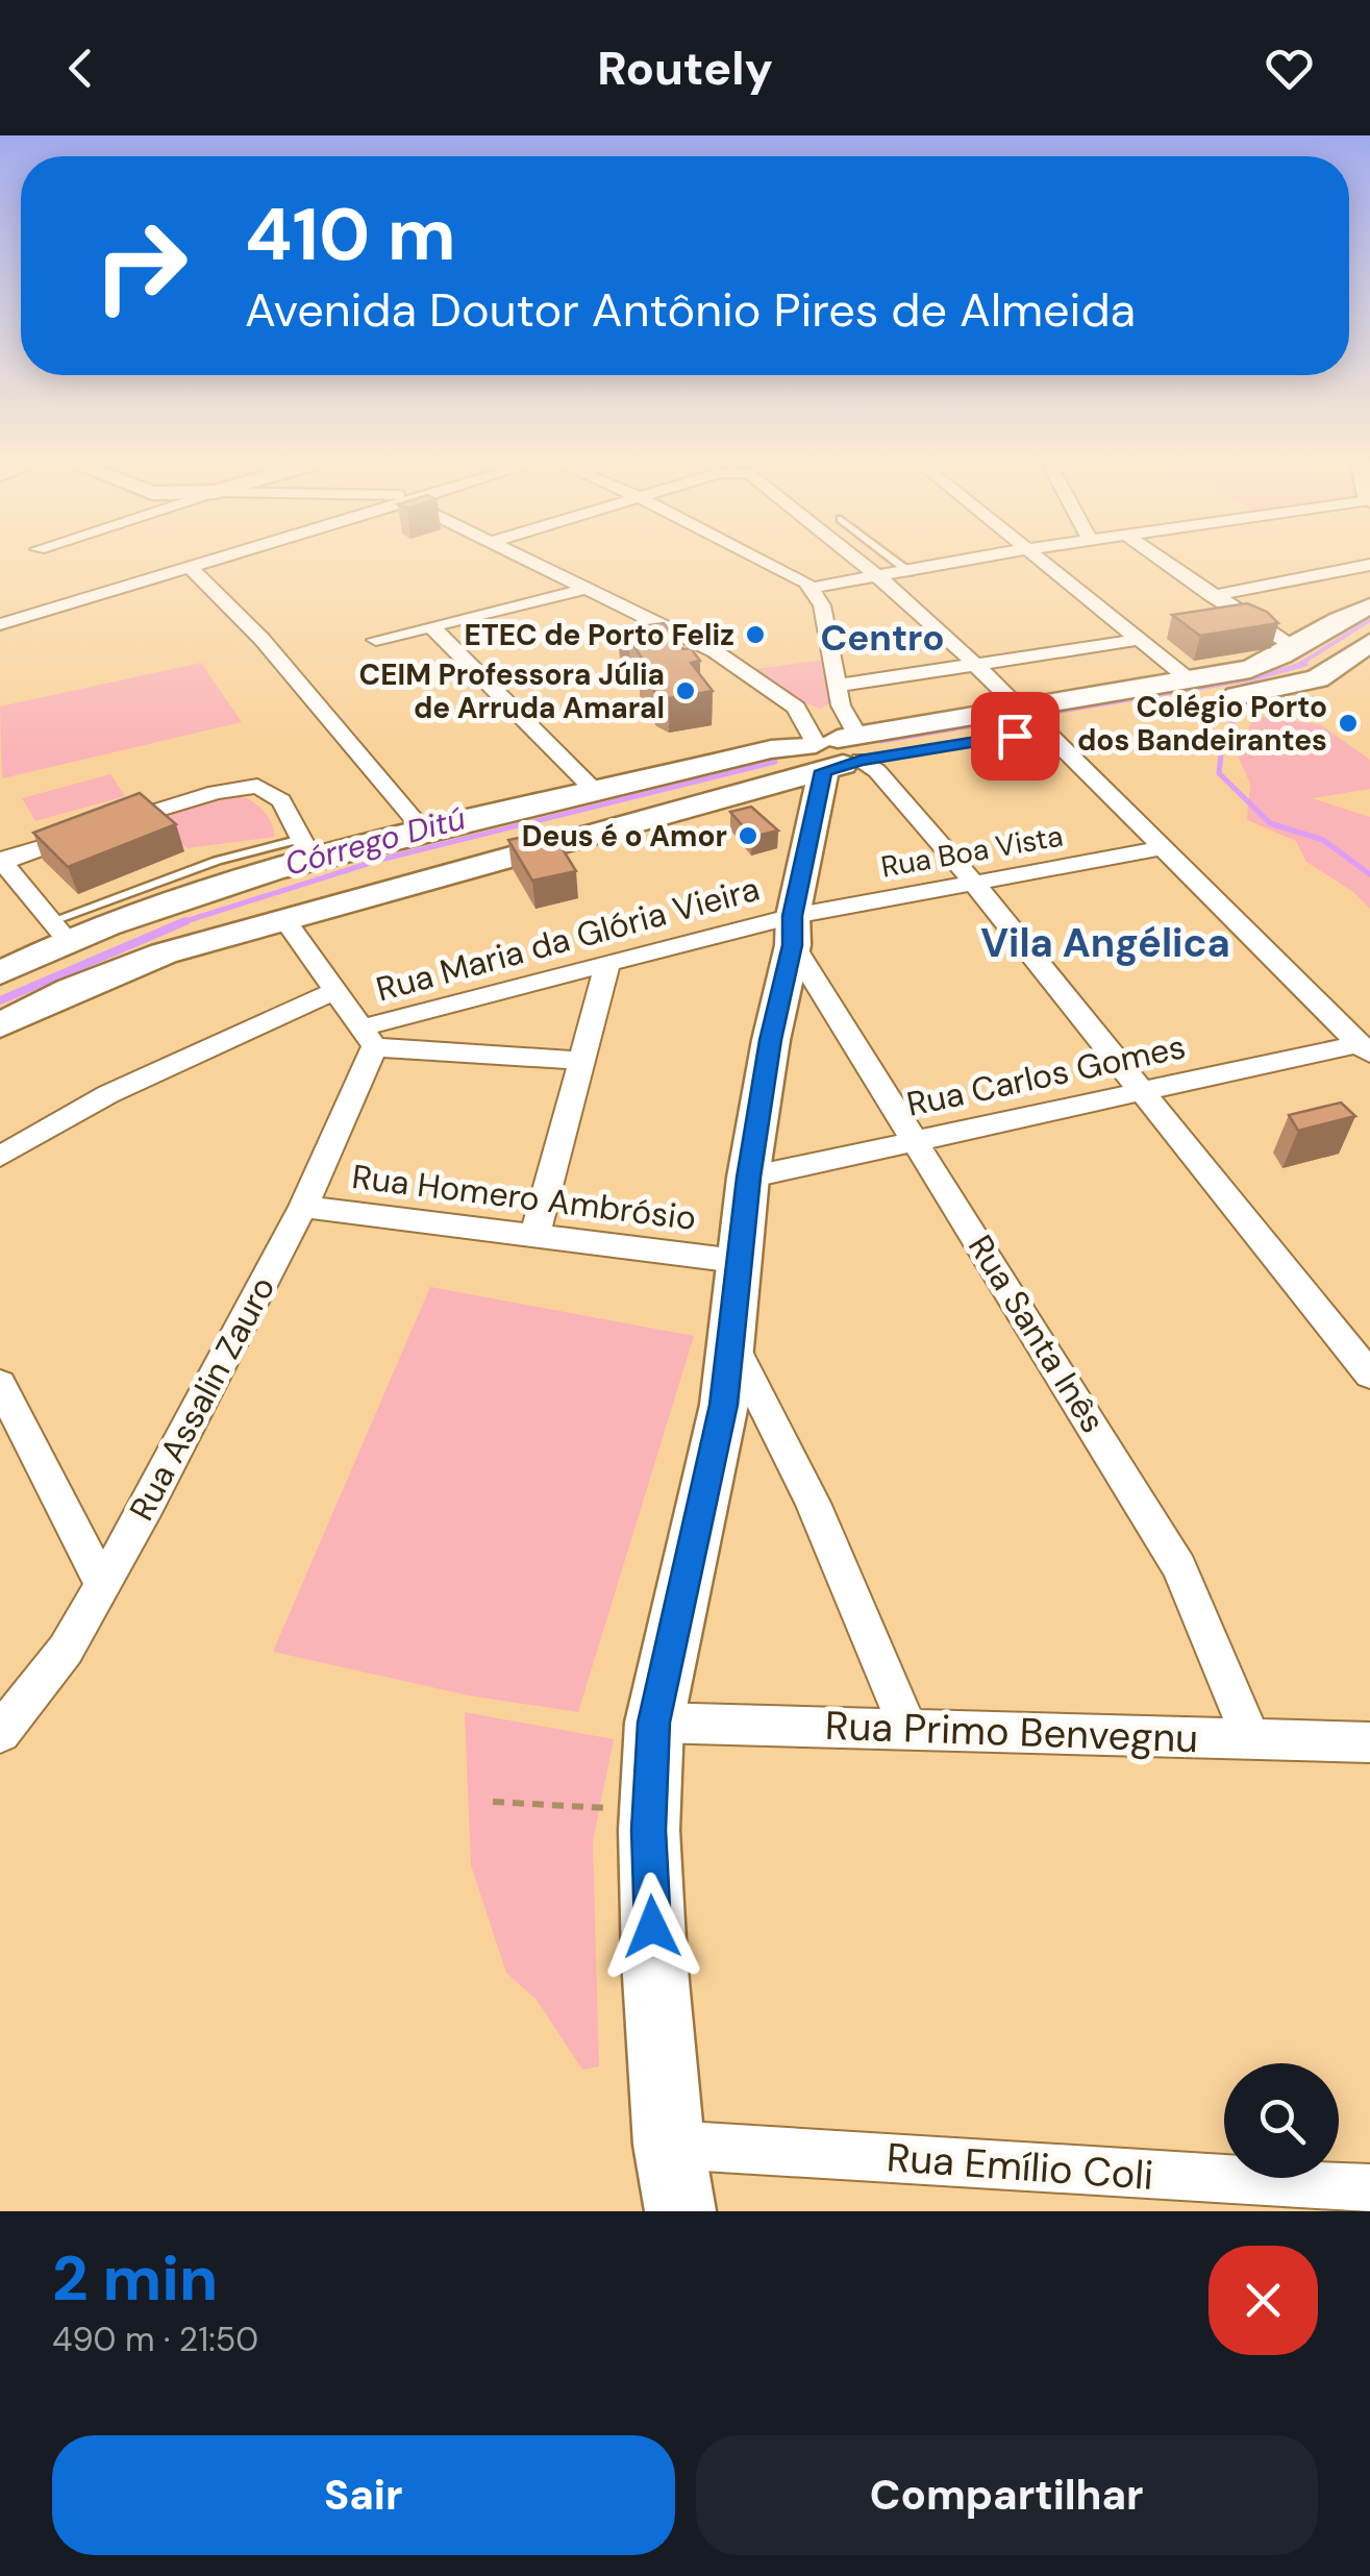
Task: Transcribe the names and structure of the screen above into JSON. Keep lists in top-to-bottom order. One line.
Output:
{"streets":{"street":["Rua Boa Vista","Rua Maria da Glória Vieira","Rua Carlos Gomes","Rua Homero Ambrósio","Rua Santa Inês","Rua Assalin Zauro","Rua Primo Benvegnu","Rua Emílio Coli"]},"crossings":[["Rua Boa Vista","Rua Maria da Glória Vieira"],["Rua Boa Vista","Rua Santa Inês"],["Rua Maria da Glória Vieira","Rua Santa Inês"],["Rua Maria da Glória Vieira","Rua Assalin Zauro"],["Rua Carlos Gomes","Rua Santa Inês"],["Rua Homero Ambrósio","Rua Assalin Zauro"],["Rua Santa Inês","Rua Primo Benvegnu"]],"districts":["Centro","Vila Angélica"],"water":["Córrego Ditú"],"places":["ETEC de Porto Feliz","CEIM Professora Júlia de Arruda Amaral","Colégio Porto dos Bandeirantes","Deus é o Amor"],"page":{"header":"Routely","turn":["410 m","Avenida Doutor Antônio Pires de Almeida"],"heading":["2 min","490 m · 21:50"],"buttons":["Sair","Compartilhar"]}}
